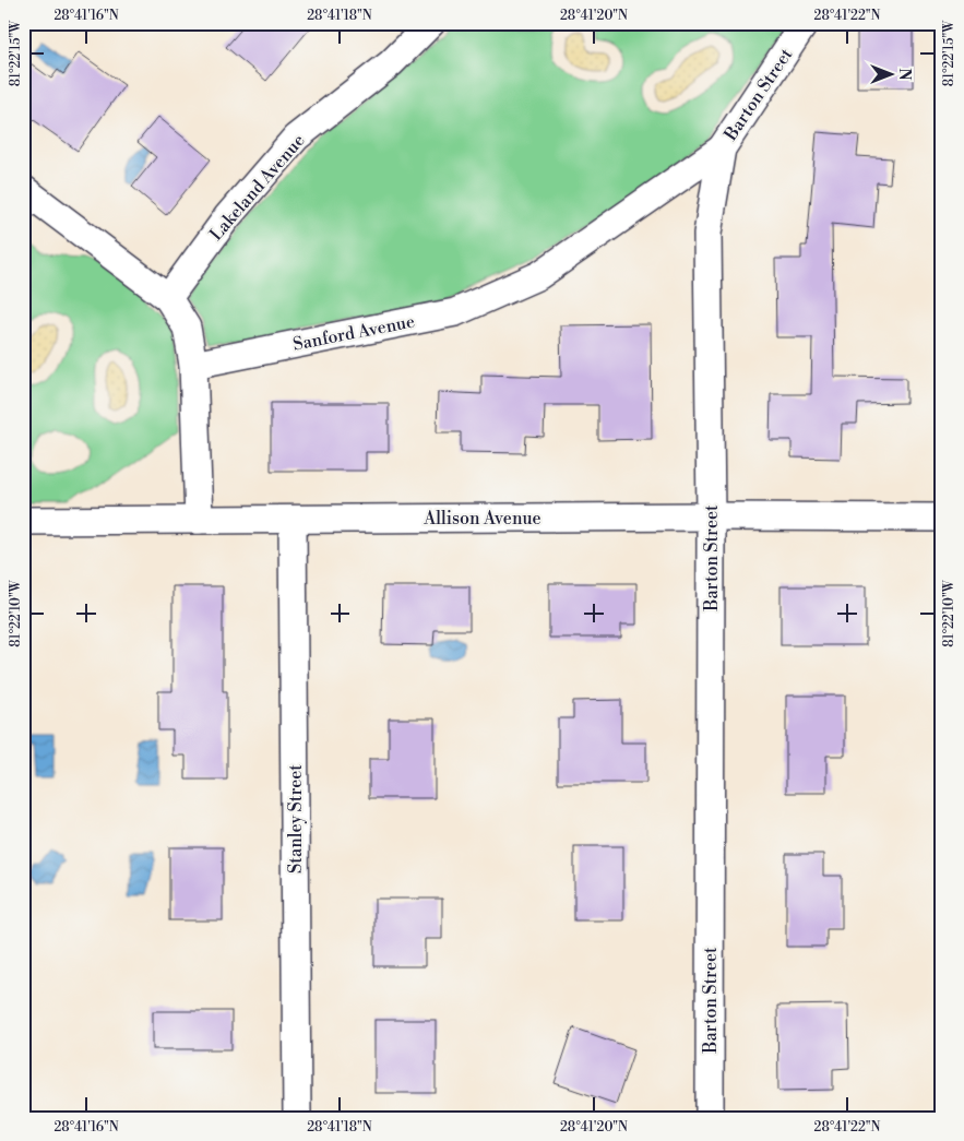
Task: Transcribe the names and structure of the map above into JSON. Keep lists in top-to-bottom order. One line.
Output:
{"streets":{"street":["Barton Street","Lakeland Avenue","Sanford Avenue","Allison Avenue","Stanley Street"]},"crossings":[["Barton Street","Sanford Avenue"],["Barton Street","Allison Avenue"],["Allison Avenue","Stanley Street"]],"north":"right","coordinates":["28°41'16\"N","28°41'18\"N","28°41'20\"N","28°41'22\"N","81°22'15\"W","81°22'10\"W"]}
